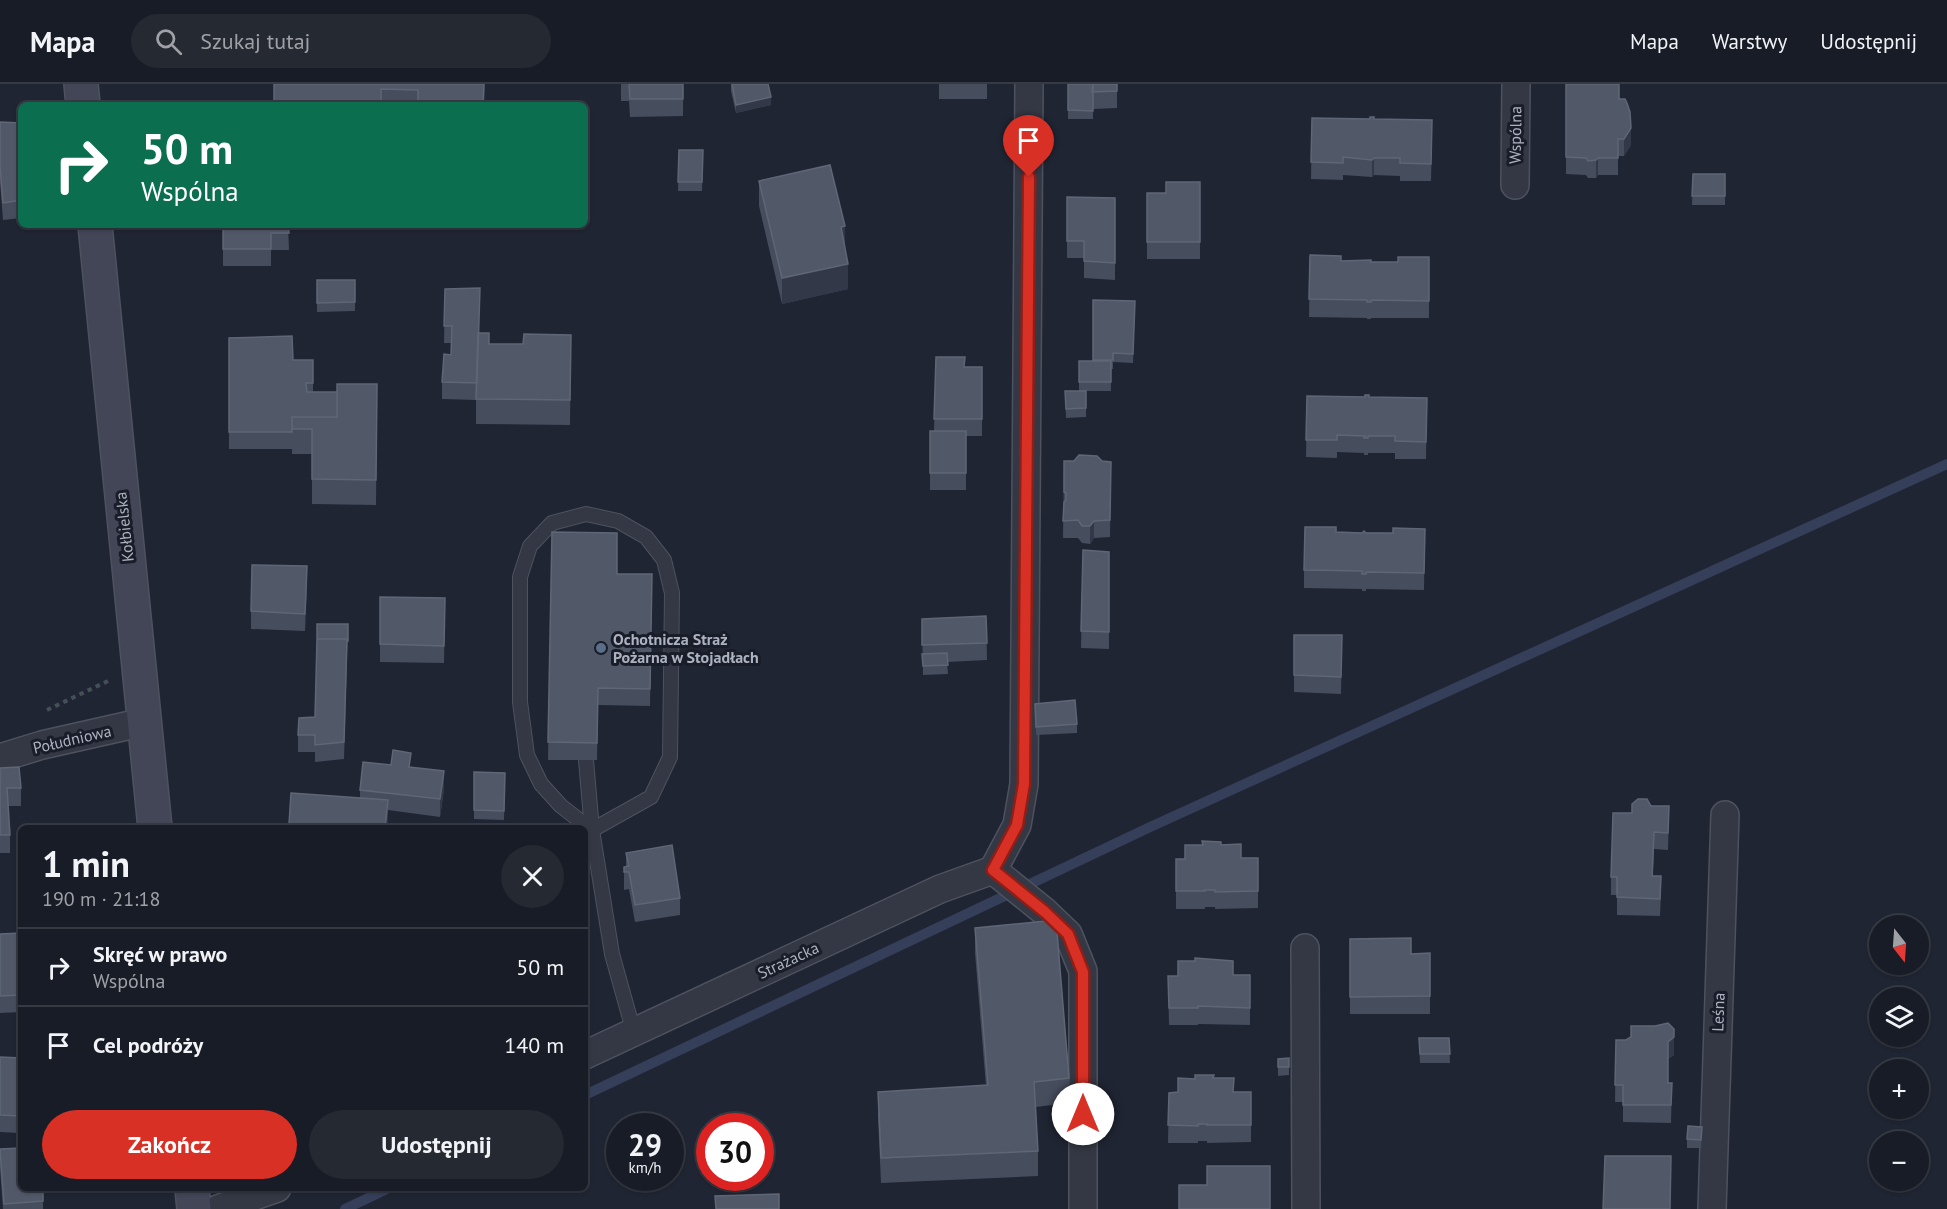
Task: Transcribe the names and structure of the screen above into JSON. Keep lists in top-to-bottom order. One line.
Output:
{"streets":{"street":["Wspólna","Kołbielska","Południowa","Strażacka","Leśna"]},"crossings":[["Kołbielska","Południowa"]],"places":["Ochotnicza Straż Pożarna w Stojadłach"],"north":"bottom","page":{"header":"Mapa","search":"Szukaj tutaj","nav":["Mapa","Warstwy","Udostępnij"],"turn":["50 m","Wspólna"],"heading":["1 min","190 m · 21:18"],"map_buttons":["+","−"],"list":[{"name":"Skręć w prawo","note":"Wspólna","value":"50 m"},{"name":"Cel podróży","value":"140 m"}],"buttons":["Zakończ","Udostępnij"],"speed":"29 km/h","limit":"30"}}
